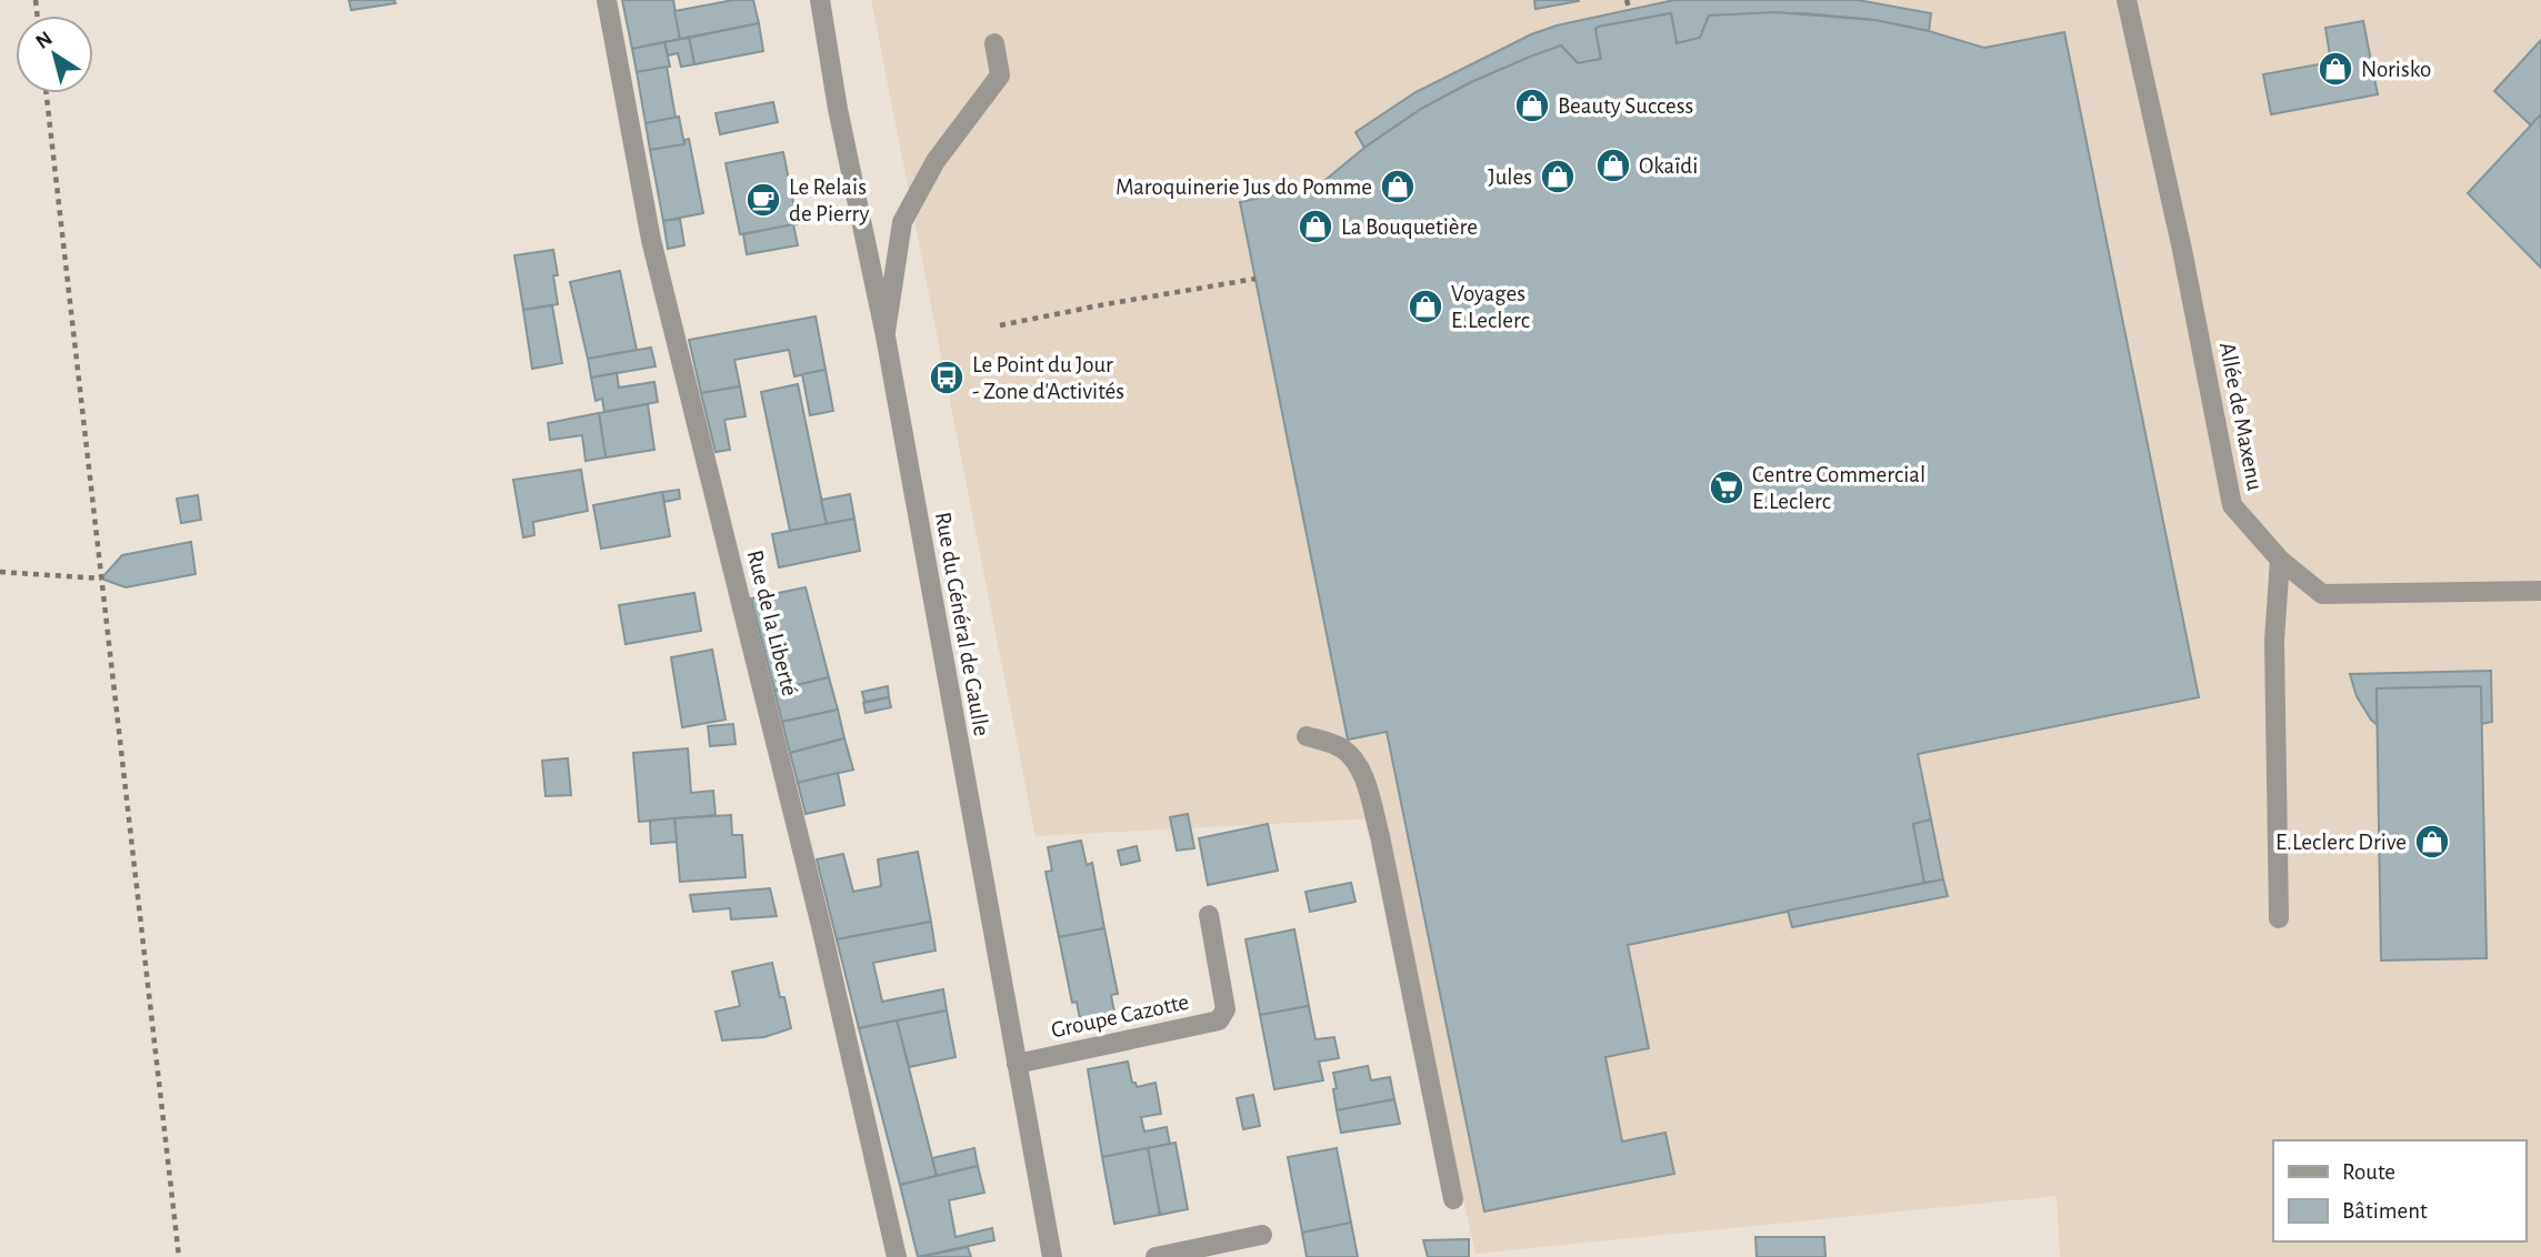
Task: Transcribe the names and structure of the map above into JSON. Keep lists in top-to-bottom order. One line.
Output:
{"streets":{"street":["Allée de Maxenu","Rue de la Liberté","Rue du Général de Gaulle","Groupe Cazotte"]},"crossings":[["Rue du Général de Gaulle","Groupe Cazotte"]],"places":{"shop":["Norisko","Beauty Success","Okaïdi","Jules","Maroquinerie Jus do Pomme","La Bouquetière","Voyages E.Leclerc","E.Leclerc Drive"],"cafe":["Le Relais de Pierry"],"bus stop":["Le Point du Jour - Zone d'Activités"],"supermarket":["Centre Commercial E.Leclerc"]},"legend":["Route","Bâtiment"],"north":"top left"}
